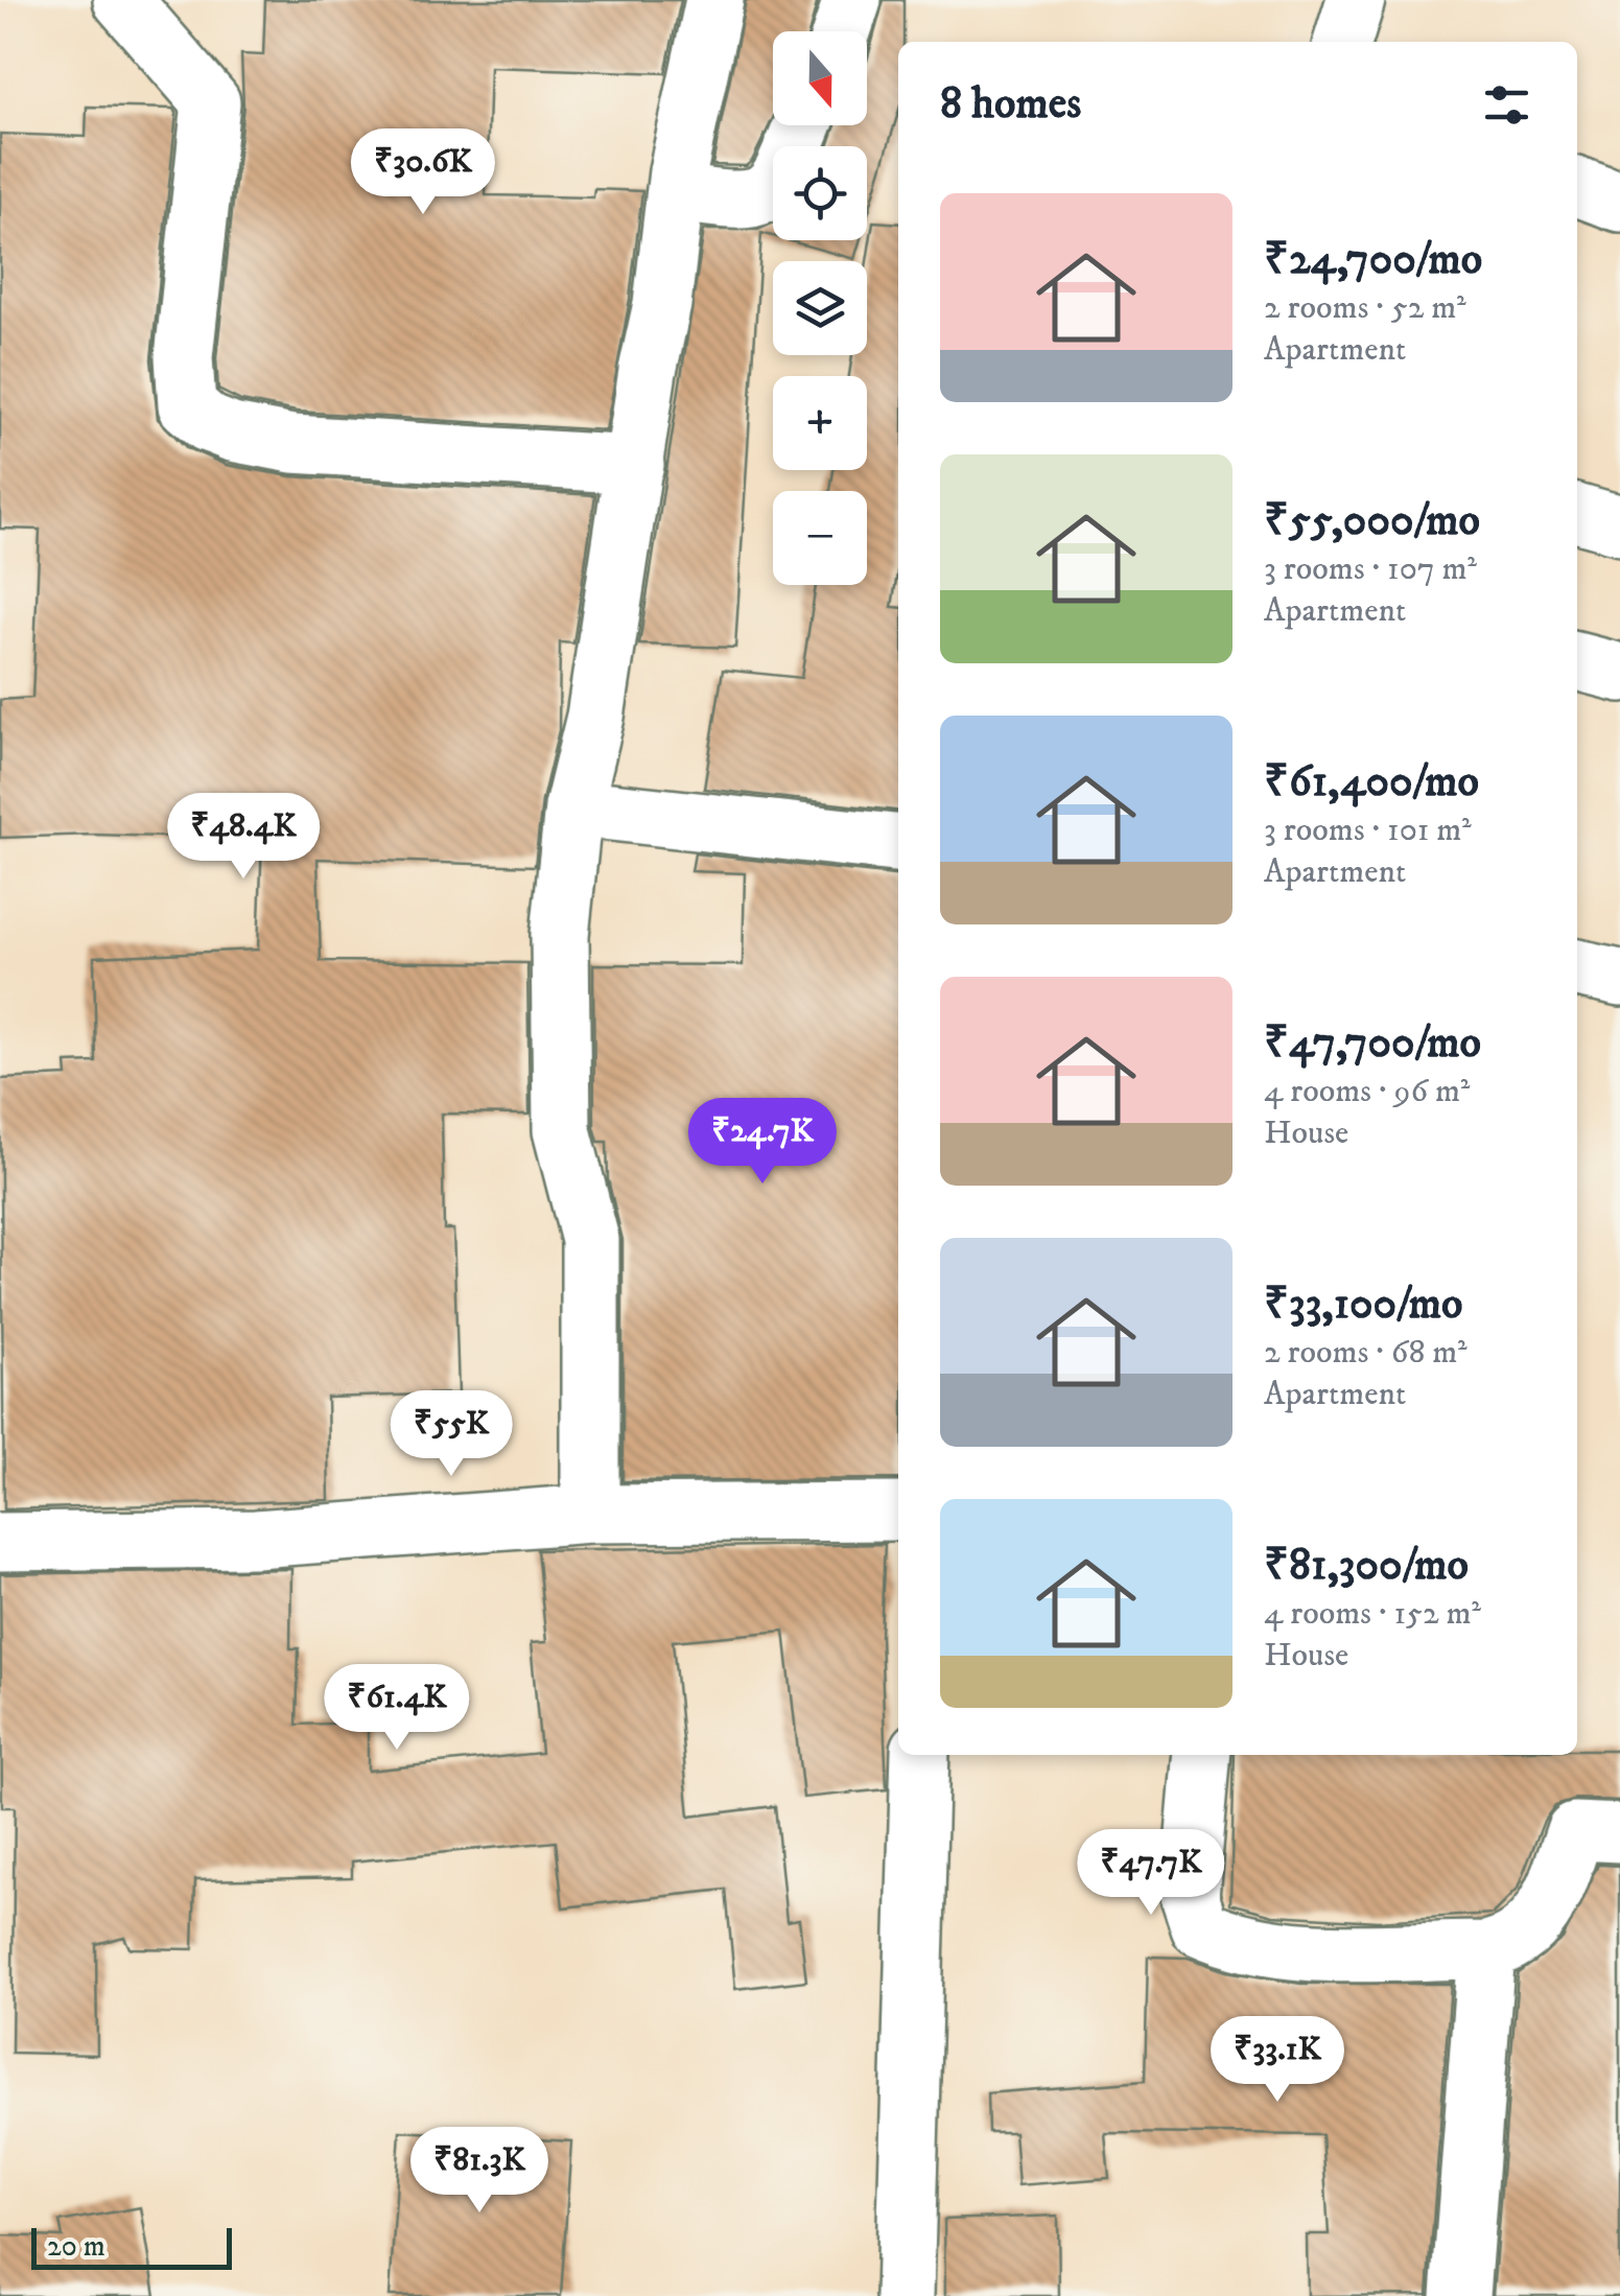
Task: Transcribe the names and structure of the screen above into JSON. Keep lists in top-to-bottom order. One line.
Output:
{"scale_bar":"20 m","north":"bottom","page":{"map_buttons":["+","−"],"heading":"8 homes","price":["₹30.6K","₹48.4K","₹24.7K","₹55K","₹61.4K","₹47.7K","₹33.1K","₹81.3K"],"list":[{"name":"₹24,700/mo","note":"2 rooms · 52 m² · Apartment"},{"name":"₹55,000/mo","note":"3 rooms · 107 m² · Apartment"},{"name":"₹61,400/mo","note":"3 rooms · 101 m² · Apartment"},{"name":"₹47,700/mo","note":"4 rooms · 96 m² · House"},{"name":"₹33,100/mo","note":"2 rooms · 68 m² · Apartment"},{"name":"₹81,300/mo","note":"4 rooms · 152 m² · House"}],"scale":"20 m"}}
